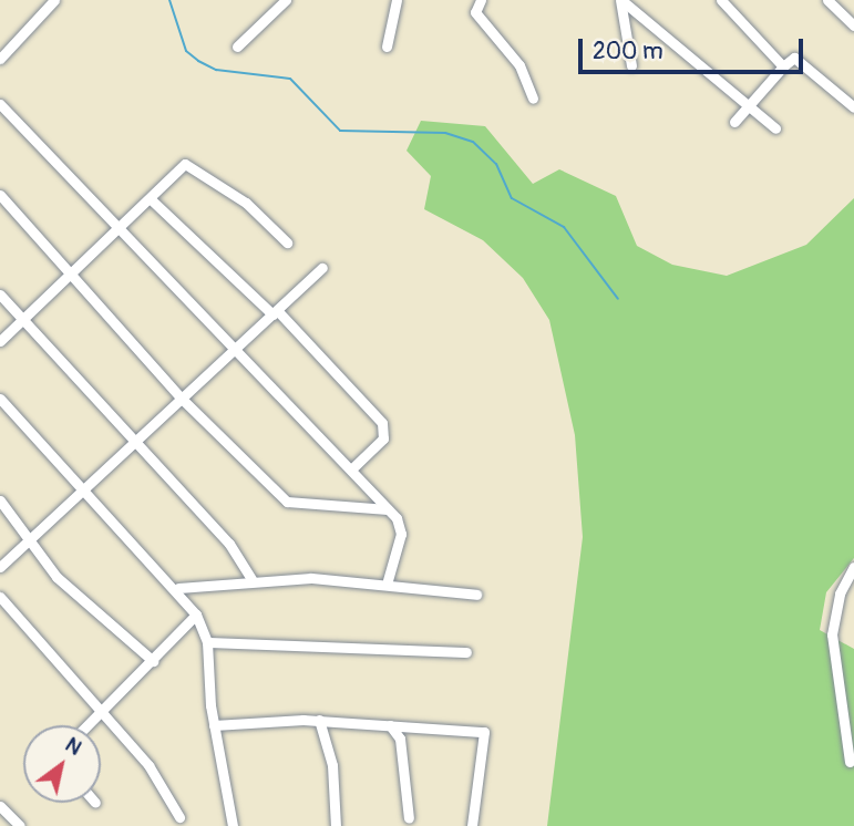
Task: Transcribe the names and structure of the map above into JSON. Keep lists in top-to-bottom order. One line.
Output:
{"scale_bar":"200 m","north":"top right"}
